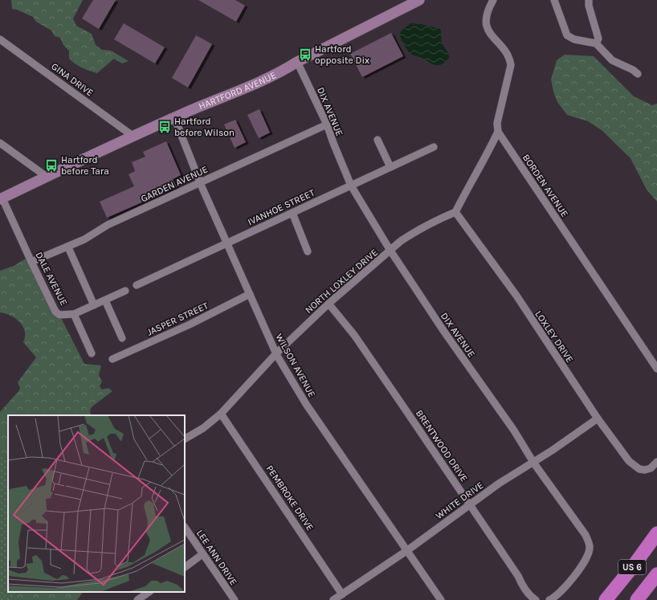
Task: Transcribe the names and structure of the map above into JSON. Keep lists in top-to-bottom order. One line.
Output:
{"streets":{"highway":["US 6"],"main road":["HARTFORD AVENUE"],"street":["GINA DRIVE","DIX AVENUE","GARDEN AVENUE","BORDEN AVENUE","IVANHOE STREET","DALE AVENUE","NORTH LOXLEY DRIVE","JASPER STREET","LOXLEY DRIVE","WILSON AVENUE","BRENTWOOD DRIVE","PEMBROKE DRIVE","WHITE DRIVE","LEE ANN DRIVE"]},"crossings":[["GINA DRIVE","HARTFORD AVENUE"],["HARTFORD AVENUE","DIX AVENUE"],["HARTFORD AVENUE","DALE AVENUE"],["HARTFORD AVENUE","WILSON AVENUE"],["DIX AVENUE","GARDEN AVENUE"],["DIX AVENUE","IVANHOE STREET"],["DIX AVENUE","NORTH LOXLEY DRIVE"],["DIX AVENUE","WHITE DRIVE"],["GARDEN AVENUE","DALE AVENUE"],["GARDEN AVENUE","WILSON AVENUE"],["IVANHOE STREET","WILSON AVENUE"],["NORTH LOXLEY DRIVE","LOXLEY DRIVE"],["NORTH LOXLEY DRIVE","WILSON AVENUE"],["NORTH LOXLEY DRIVE","BRENTWOOD DRIVE"],["NORTH LOXLEY DRIVE","PEMBROKE DRIVE"],["JASPER STREET","WILSON AVENUE"],["LOXLEY DRIVE","WHITE DRIVE"],["WILSON AVENUE","WHITE DRIVE"],["BRENTWOOD DRIVE","WHITE DRIVE"],["PEMBROKE DRIVE","WHITE DRIVE"]],"places":{"bus stop":["Hartford opposite Dix","Hartford before Wilson","Hartford before Tara"]}}
